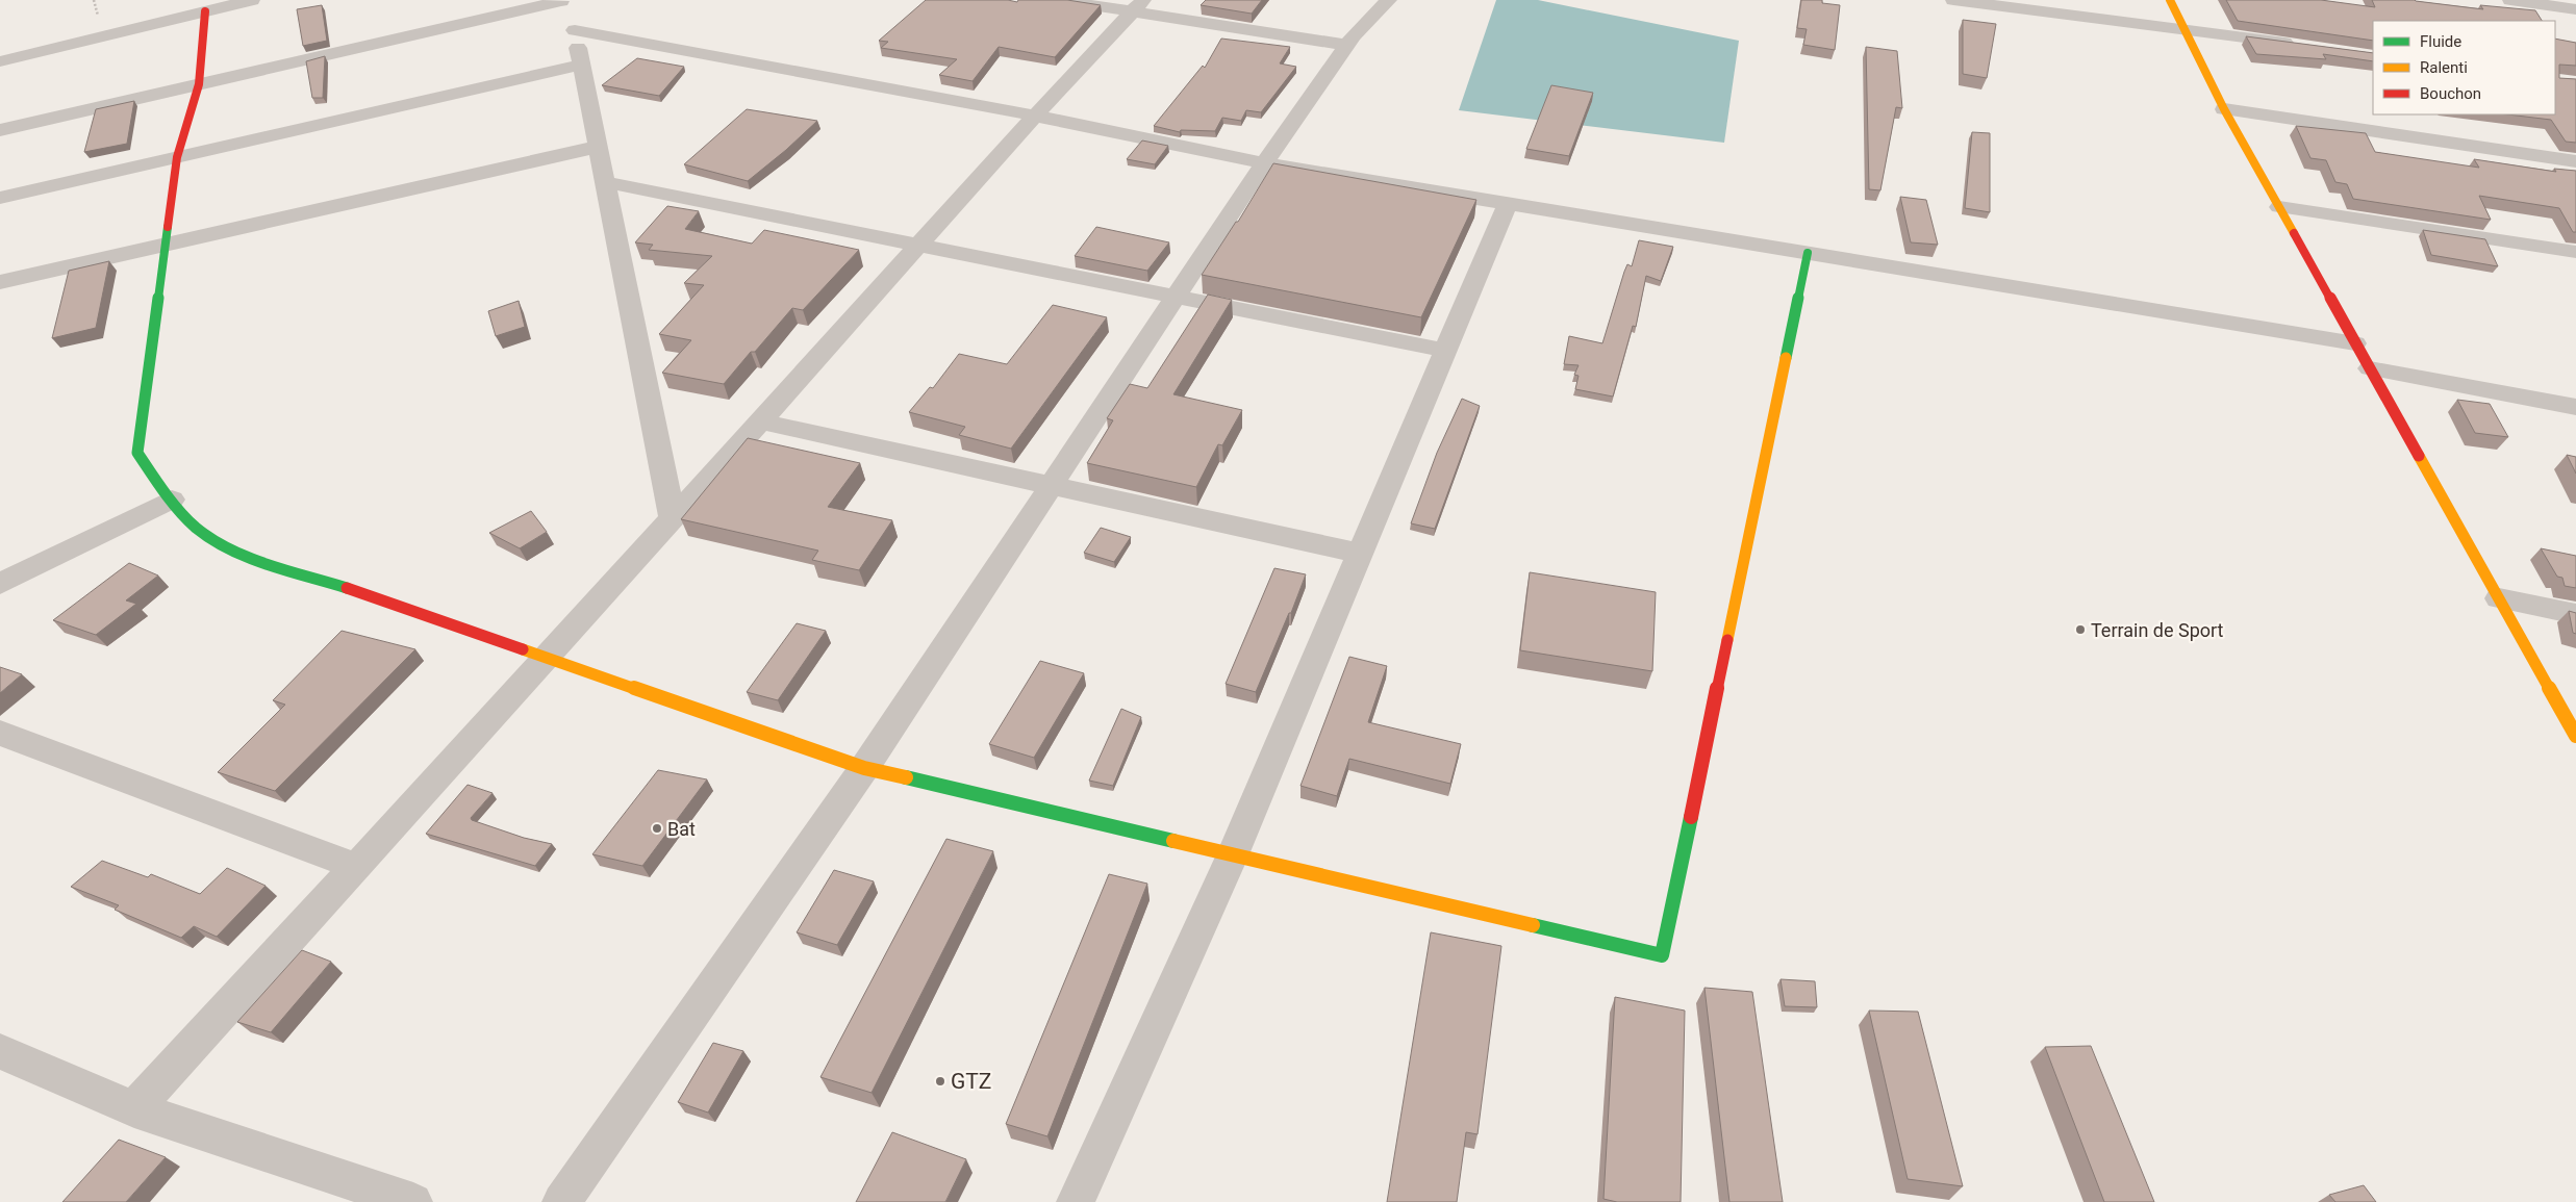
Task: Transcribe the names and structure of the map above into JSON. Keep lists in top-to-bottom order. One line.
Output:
{"places":["Terrain de Sport","Bat","GTZ"],"legend":["Fluide","Ralenti","Bouchon"]}
